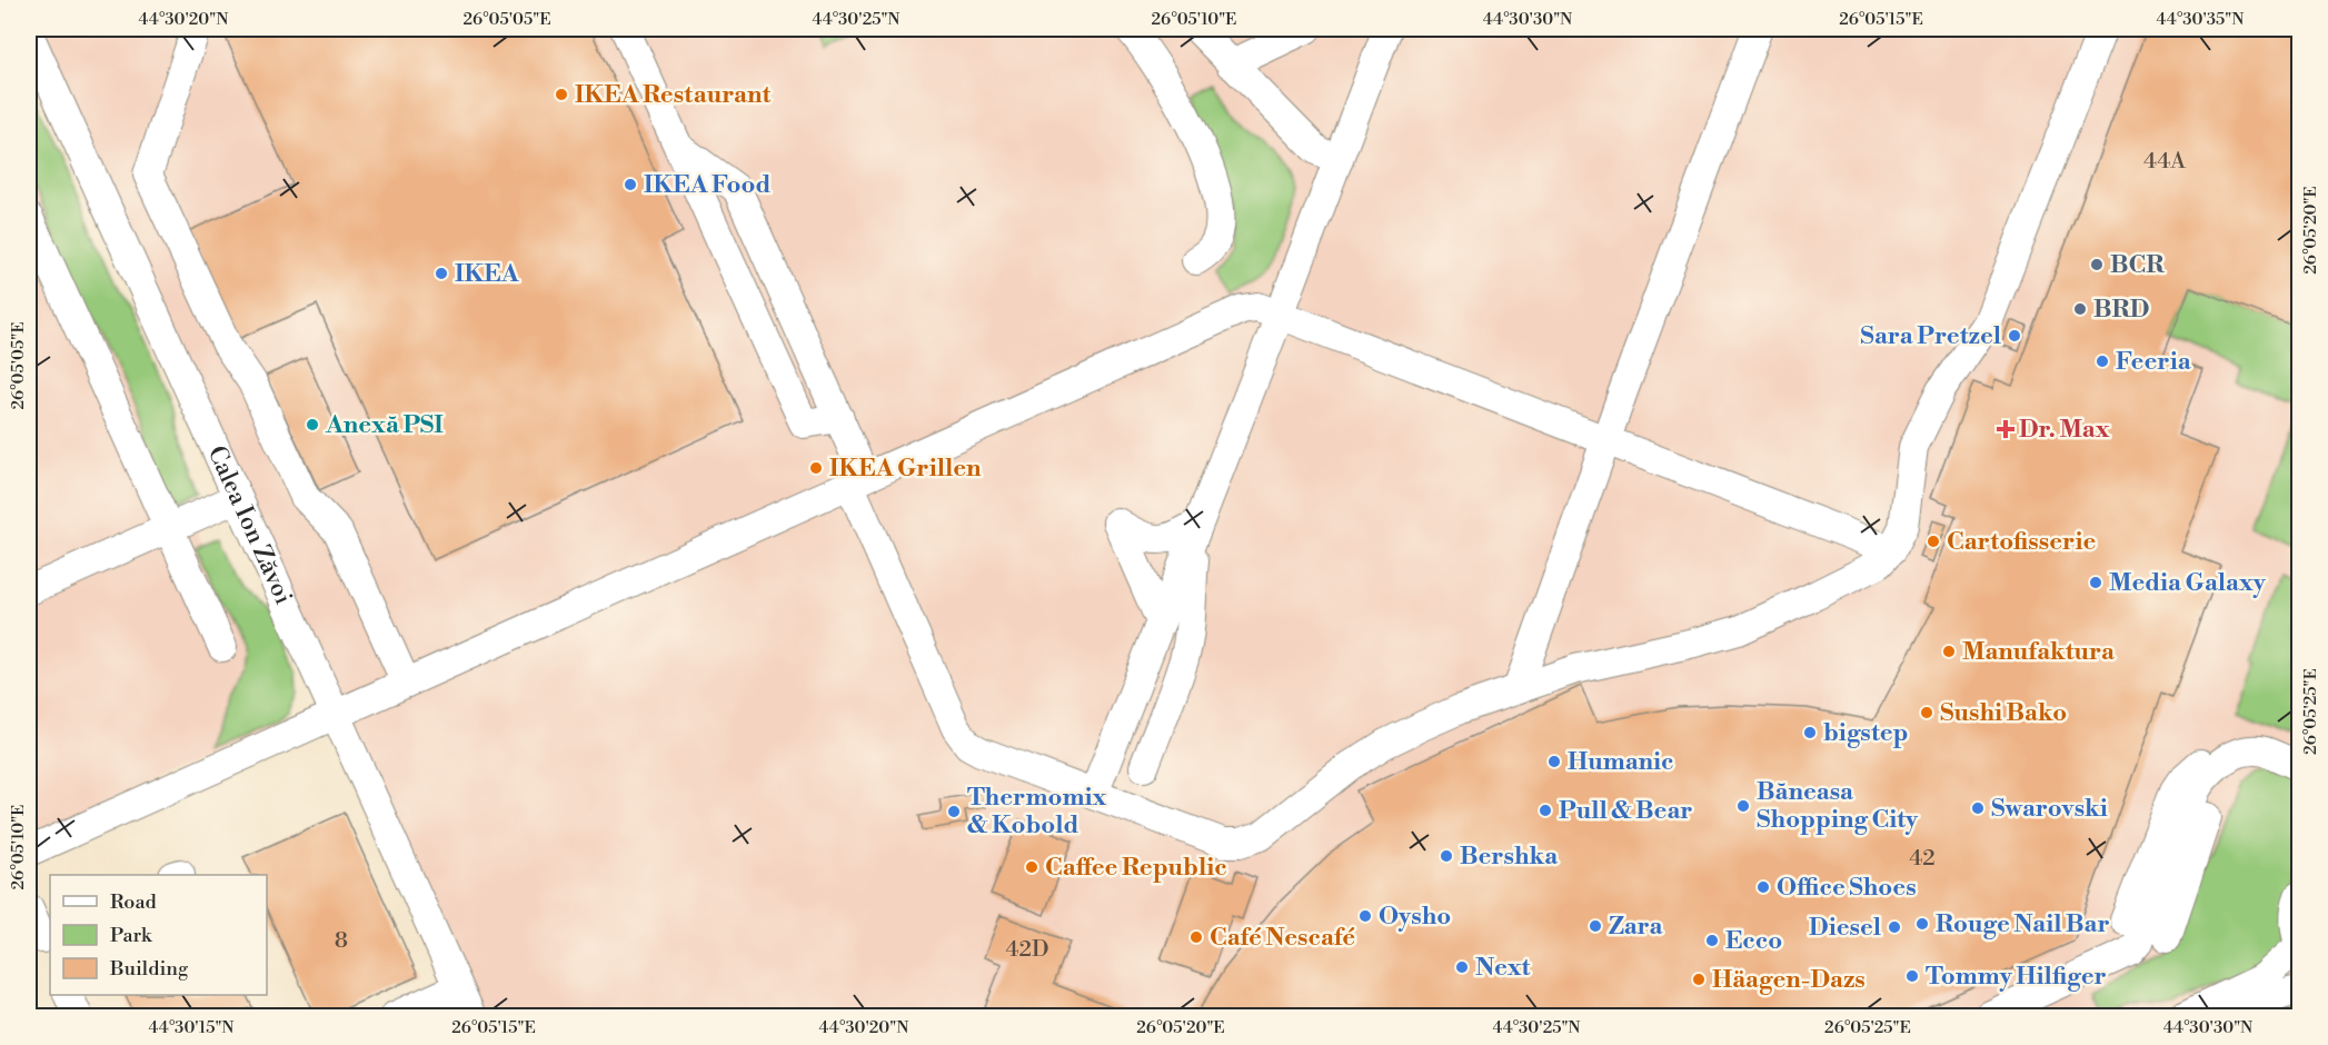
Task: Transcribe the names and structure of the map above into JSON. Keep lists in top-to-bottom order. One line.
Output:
{"streets":{"street":["Calea Ion Zăvoi"]},"places":{"other":["IKEA Restaurant","IKEA Food","BCR","IKEA","BRD","Sara Pretzel","Feeria","Anexă PSI","IKEA Grillen","Cartofisserie","Media Galaxy","Manufaktura","Sushi Bako","bigstep","Humanic","Băneasa Shopping City","Swarovski","Pull & Bear","Thermomix & Kobold","Bershka","Caffee Republic","Office Shoes","Oysho","Rouge Nail Bar","Zara","Diesel","Café Nescafé","Ecco","Next","Tommy Hilfiger","Häagen-Dazs"],"health":["Dr. Max"]},"house_numbers":["44A","42","8","42D"],"legend":["Road","Park","Building"],"coordinates":["44°30'20\"N","26°05'05\"E","44°30'25\"N","26°05'10\"E","44°30'30\"N","26°05'15\"E","44°30'35\"N","26°05'20\"E","26°05'25\"E","44°30'15\"N"]}
